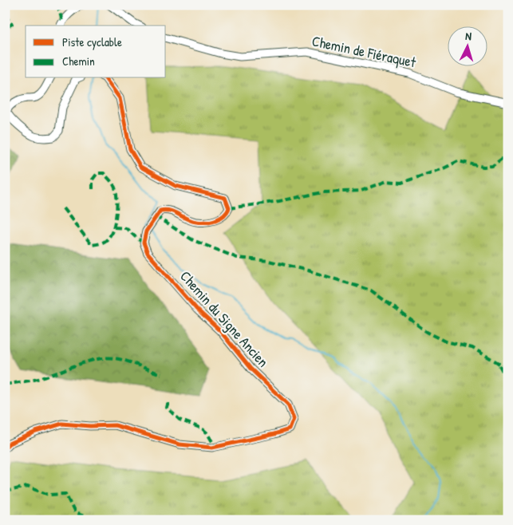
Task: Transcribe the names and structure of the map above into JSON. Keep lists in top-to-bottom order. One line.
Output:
{"streets":{"street":["Chemin de Fiéraquet","Chemin du Signe Ancien"]},"legend":["Piste cyclable","Chemin"],"north":"top"}
